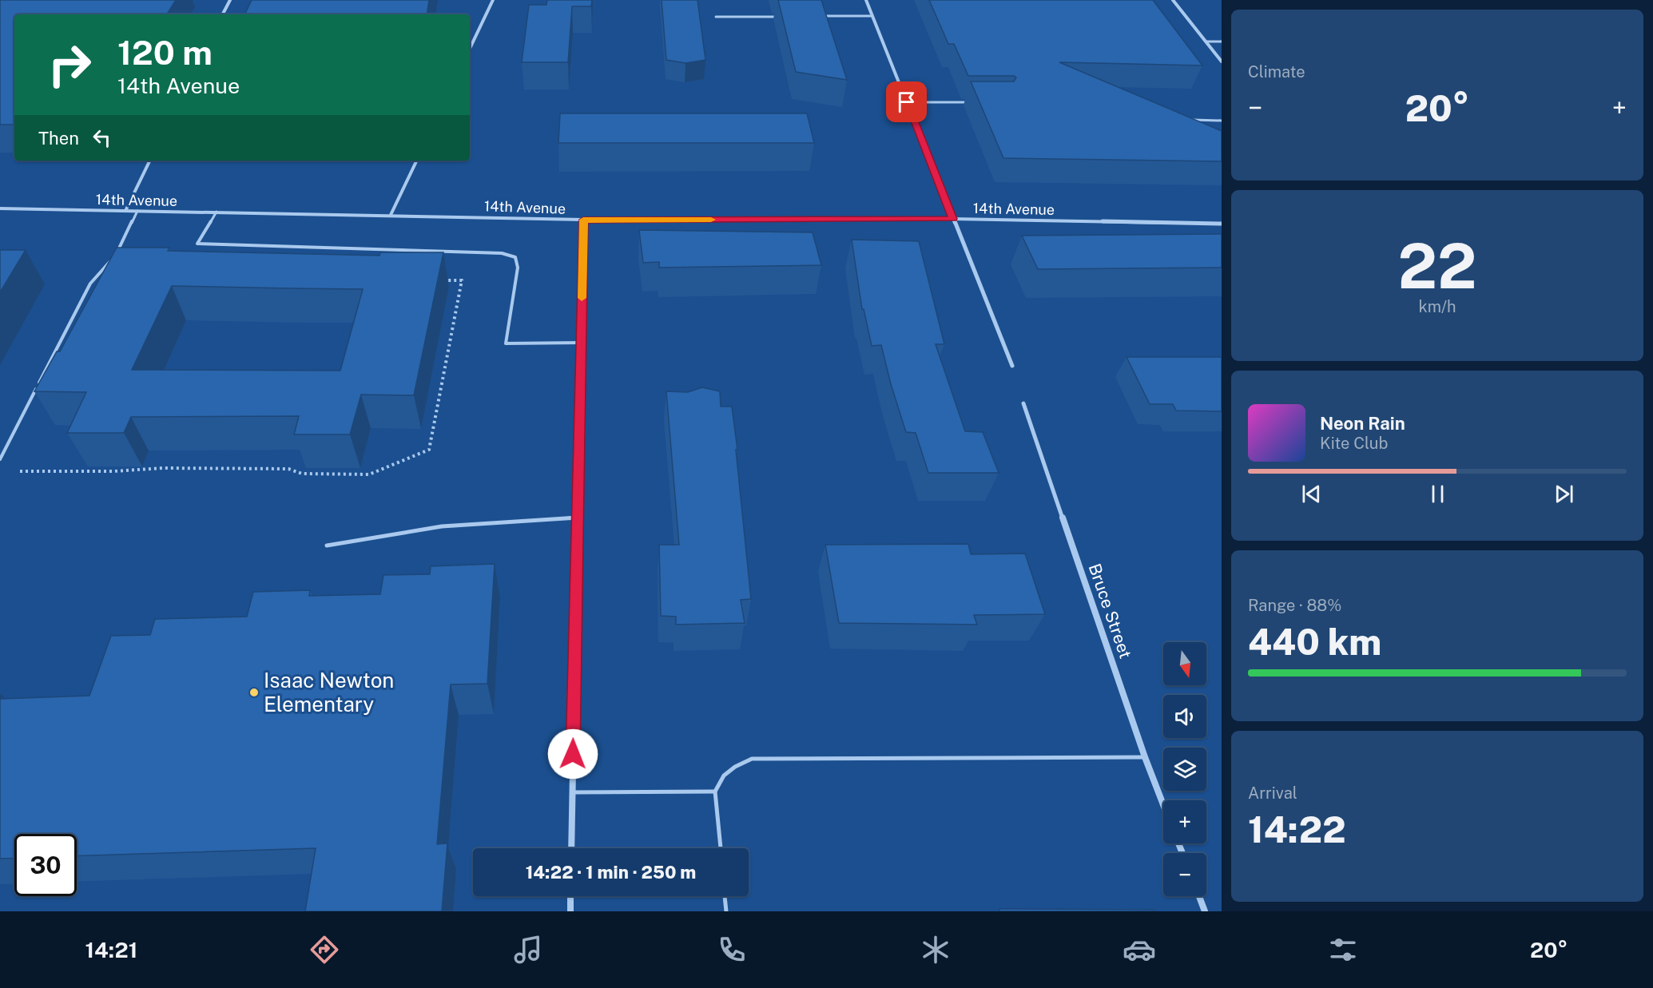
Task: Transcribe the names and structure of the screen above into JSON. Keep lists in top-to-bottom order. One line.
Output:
{"streets":{"street":["14th Avenue","Bruce Street"]},"places":["Isaac Newton Elementary"],"north":"bottom","page":{"tile":["Climate",["22","km/h"],["Range · 88%","440 km"],["Arrival","14:22"]],"turn":["120 m","14th Avenue"],"heat":["−","20°","+"],"then":"Then","song":["Neon Rain","Kite Club"],"map_buttons":["+","−"],"limit":"30","trip":"14:22 · 1 min · 250 m","tabs":["14:21","20°"]}}
